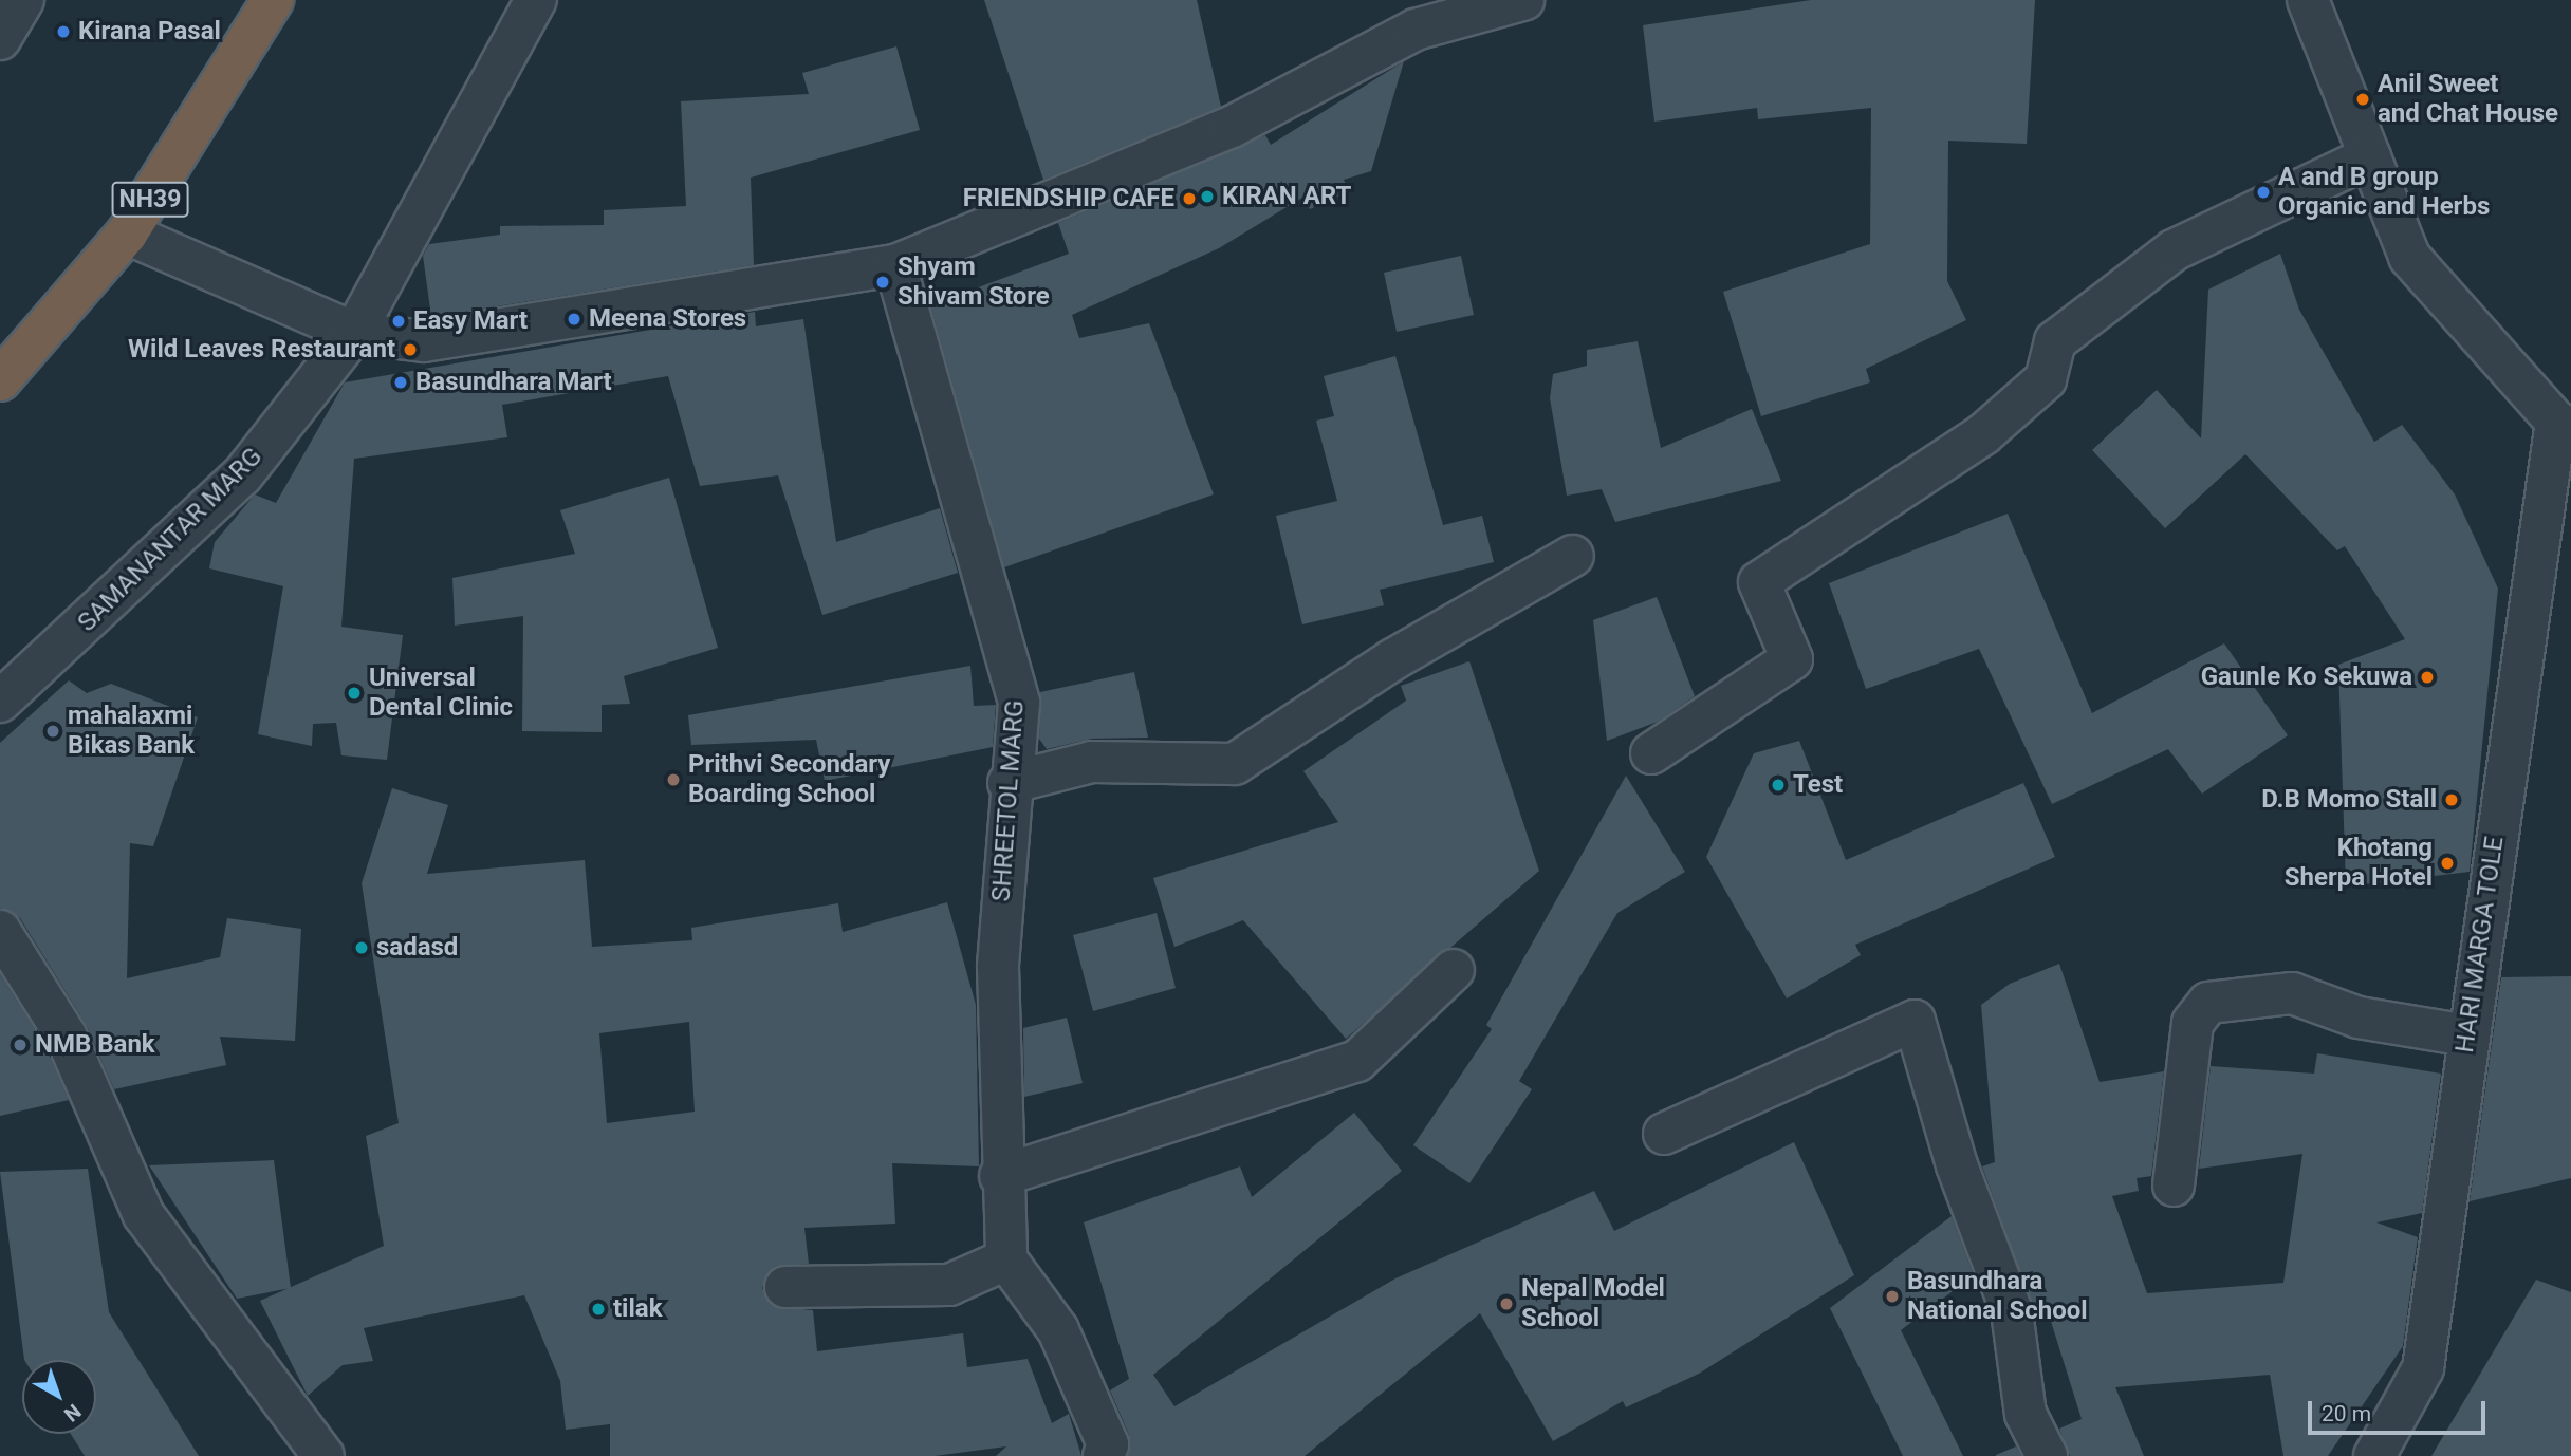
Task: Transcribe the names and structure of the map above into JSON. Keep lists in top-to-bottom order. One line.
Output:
{"streets":{"highway":["NH39"],"street":["SAMANANTAR MARG","SHREETOL MARG","HARI MARGA TOLE"]},"places":["Kirana Pasal","Anil Sweet and Chat House","A and B group Organic and Herbs","KIRAN ART","FRIENDSHIP CAFE","Shyam Shivam Store","Meena Stores","Easy Mart","Wild Leaves Restaurant","Basundhara Mart","Gaunle Ko Sekuwa","Universal Dental Clinic","mahalaxmi Bikas Bank","Prithvi Secondary Boarding School","Test","D.B Momo Stall","Khotang Sherpa Hotel","sadasd","NMB Bank","Basundhara National School","Nepal Model School","tilak"],"scale_bar":"20 m","north":"bottom right"}
